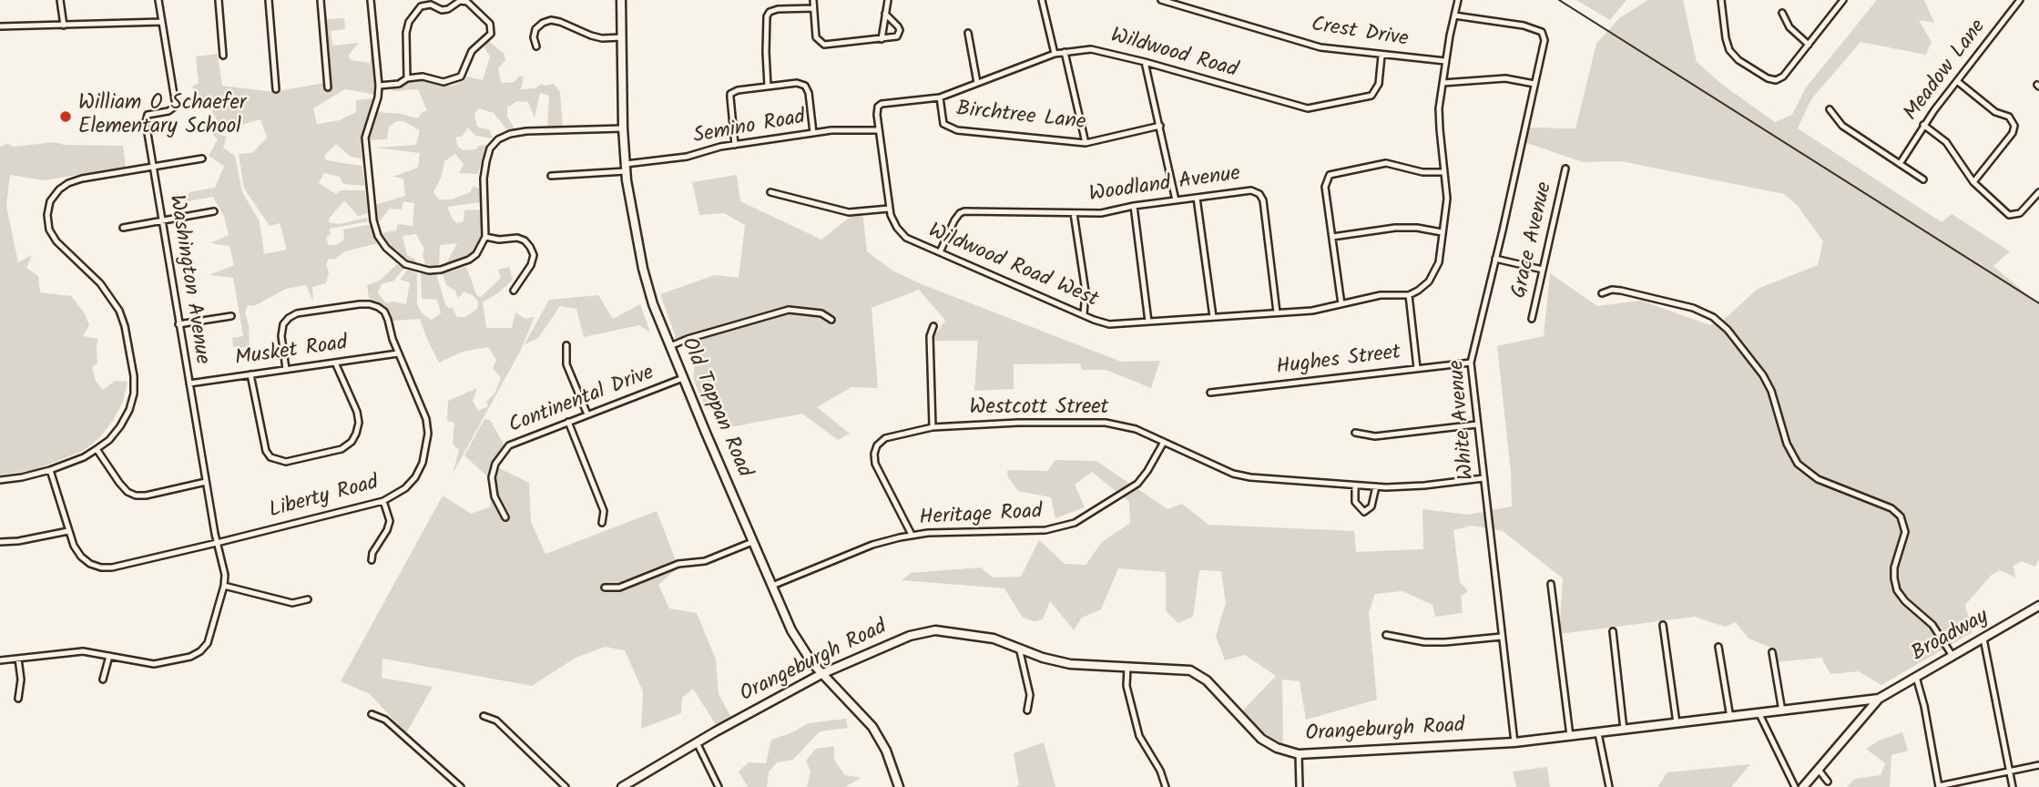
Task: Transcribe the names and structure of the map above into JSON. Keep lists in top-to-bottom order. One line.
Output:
{"streets":{"street":["Crest Drive","Wildwood Road","Meadow Lane","Birchtree Lane","Semino Road","Woodland Avenue","Grace Avenue","Wildwood Road West","Washington Avenue","Musket Road","Hughes Street","Continental Drive","Old Tappan Road","Westcott Street","White Avenue","Liberty Road","Heritage Road","Broadway","Orangeburgh Road"]},"crossings":[["Crest Drive","Wildwood Road"],["Wildwood Road","Birchtree Lane"],["Wildwood Road","Semino Road"],["Wildwood Road","Wildwood Road West"],["Semino Road","Wildwood Road West"],["Semino Road","Old Tappan Road"],["Woodland Avenue","Wildwood Road West"],["Washington Avenue","Musket Road"],["Washington Avenue","Liberty Road"],["Musket Road","Liberty Road"],["Hughes Street","White Avenue"],["Continental Drive","Old Tappan Road"],["Old Tappan Road","Heritage Road"],["Old Tappan Road","Orangeburgh Road"],["Westcott Street","White Avenue"],["Westcott Street","Heritage Road"],["White Avenue","Orangeburgh Road"],["Broadway","Orangeburgh Road"]],"places":["William O Schaefer Elementary School"]}
